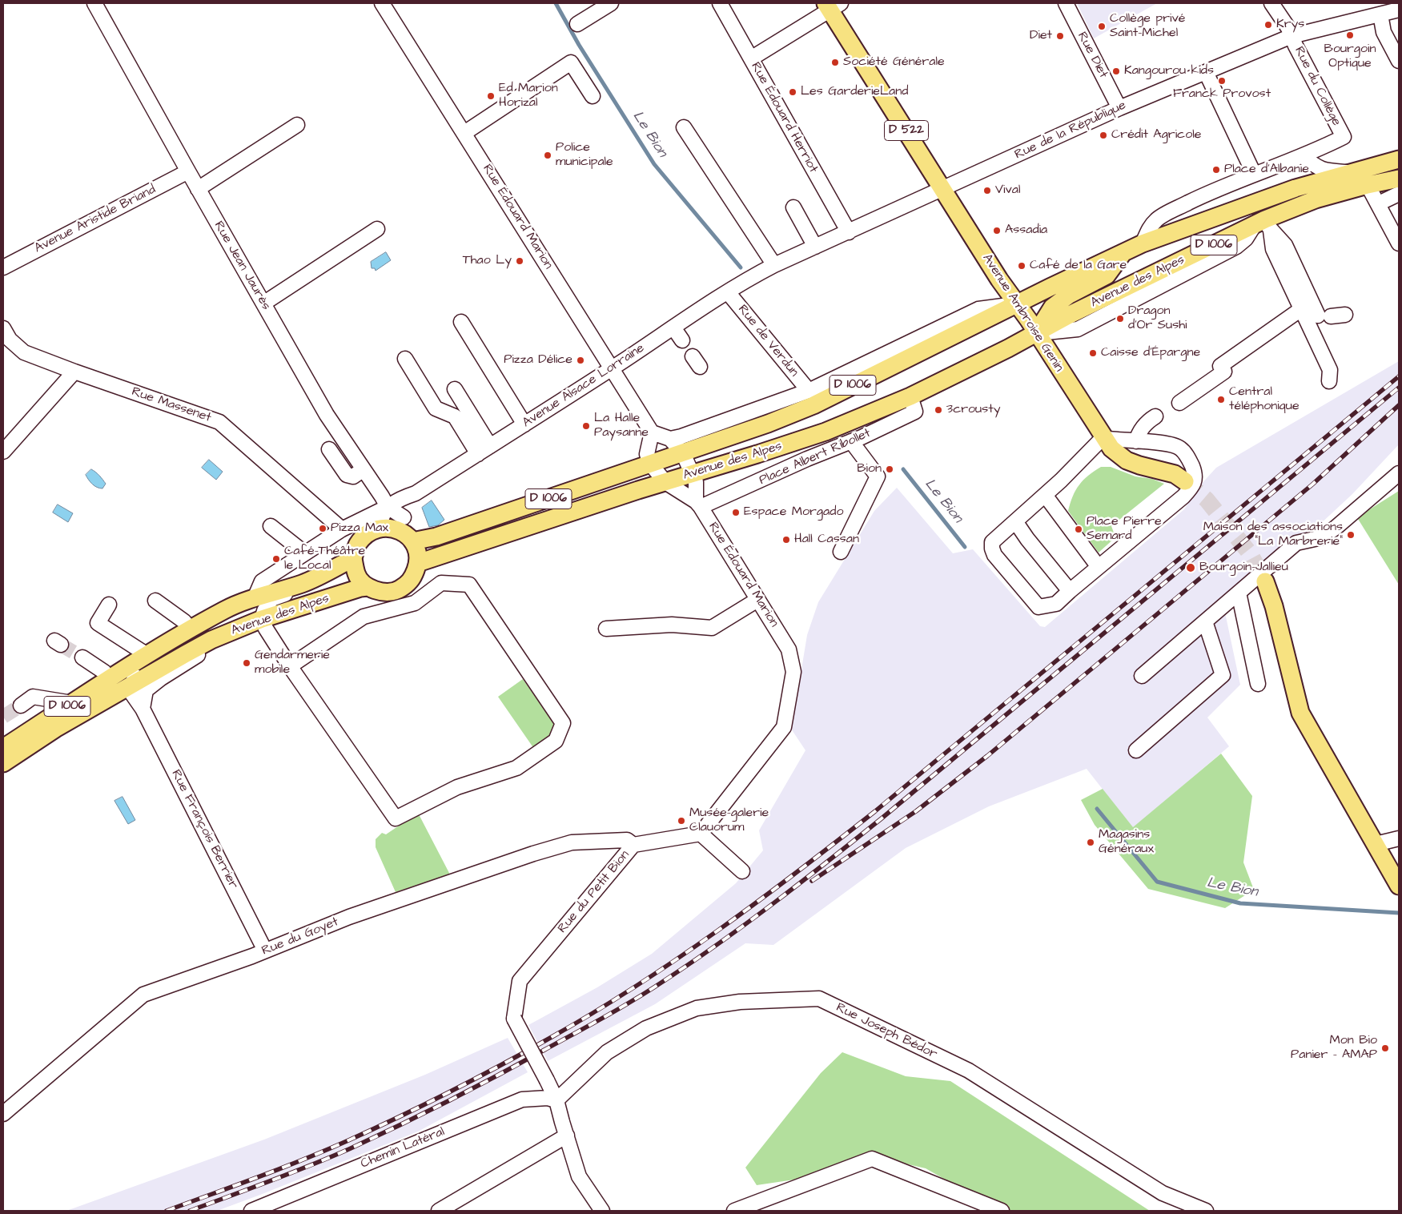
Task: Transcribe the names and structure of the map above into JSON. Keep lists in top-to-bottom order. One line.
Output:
{"streets":{"main road":["D 522","D 1006","Avenue des Alpes","Avenue Ambroise Genin"],"street":["Rue Diet","Rue du Collège","Rue Édouard Herriot","Rue de la République","Rue Édouard Marion","Avenue Aristide Briand","Rue Jean Jaurès","Rue de Verdun","Avenue Alsace Lorraine","Rue Massenet","Place Albert Ribollet","Rue François Berrier","Rue du Petit Bion","Rue du Goyet","Rue Joseph Bédor","Chemin Latéral"]},"crossings":[["Rue Diet","Rue de la République"],["Rue du Collège","Rue de la République"],["Rue Édouard Herriot","Rue de la République"],["D 522","Rue de la République"],["D 522","Avenue Ambroise Genin"],["Rue de la République","Avenue Ambroise Genin"],["Rue de la République","Avenue Alsace Lorraine"],["Rue Édouard Marion","Avenue des Alpes"],["Rue Édouard Marion","Avenue Alsace Lorraine"],["Rue Édouard Marion","Place Albert Ribollet"],["Rue Édouard Marion","Rue du Petit Bion"],["Avenue Aristide Briand","Rue Jean Jaurès"],["D 1006","Avenue des Alpes"],["D 1006","Avenue Alsace Lorraine"],["D 1006","Rue François Berrier"],["Rue Jean Jaurès","Avenue des Alpes"],["Rue Jean Jaurès","Avenue Alsace Lorraine"],["Avenue des Alpes","Avenue Ambroise Genin"],["Avenue des Alpes","Rue de Verdun"],["Avenue des Alpes","Avenue Alsace Lorraine"],["Avenue des Alpes","Place Albert Ribollet"],["Avenue des Alpes","Rue François Berrier"],["Rue de Verdun","Avenue Alsace Lorraine"],["Avenue Alsace Lorraine","Rue Massenet"],["Rue François Berrier","Rue du Goyet"],["Rue du Petit Bion","Rue du Goyet"],["Rue du Petit Bion","Rue Joseph Bédor"],["Rue du Petit Bion","Chemin Latéral"],["Rue Joseph Bédor","Chemin Latéral"]],"water":["Le Bion"],"places":["Krys","Collège privé Saint-Michel","Bourgoin Optique","Diet","Société Générale","Kangourou kids","Franck Provost","Les GarderieLand","Ed Marion Horizal","Crédit Agricole","Police municipale","Place d'Albanie","Vival","Assadia","Thao Ly","Café de la Gare","Dragon d'Or Sushi","Caisse d'Épargne","Pizza Délice","Central téléphonique","3crousty","La Halle Paysanne","Bion","Espace Morgado","Pizza Max","Place Pierre Semard","Maison des associations \"La Marbrerie\"","Hall Cassan","Café-Théâtre le Local","Bourgoin-Jallieu","Gendarmerie mobile","Musée-galerie Clauorum","Magasins Généraux","Mon Bio Panier - AMAP"]}
